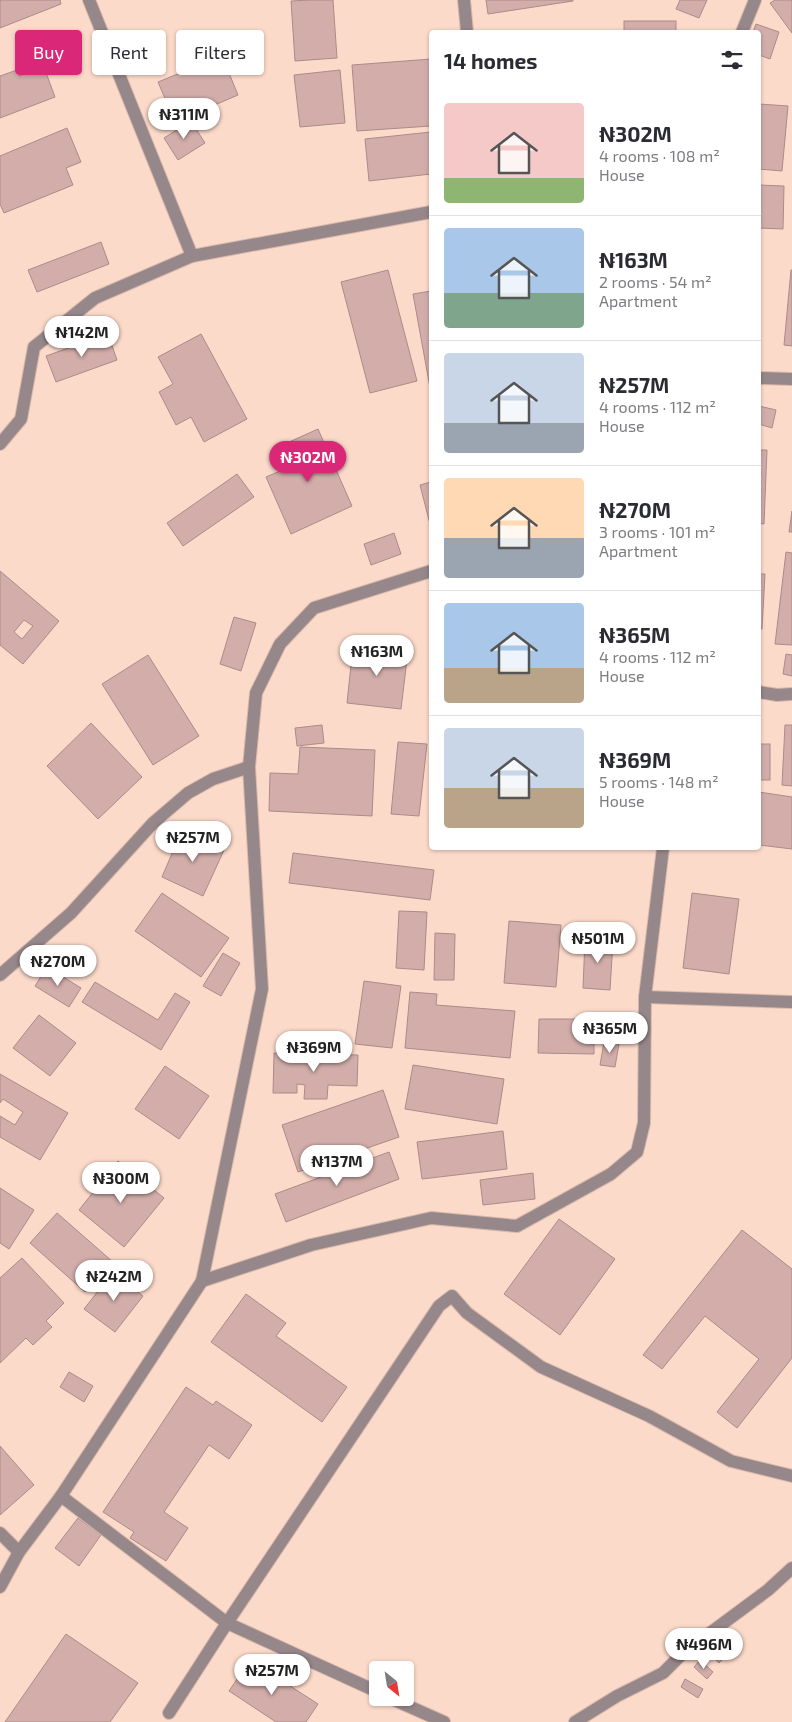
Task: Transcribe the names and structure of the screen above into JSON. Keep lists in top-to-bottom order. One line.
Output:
{"north":"bottom right","page":{"chip":["Buy","Rent","Filters"],"heading":"14 homes","list":[{"name":"₦302M","note":"4 rooms · 108 m² · House"},{"name":"₦163M","note":"2 rooms · 54 m² · Apartment"},{"name":"₦257M","note":"4 rooms · 112 m² · House"},{"name":"₦270M","note":"3 rooms · 101 m² · Apartment"},{"name":"₦365M","note":"4 rooms · 112 m² · House"},{"name":"₦369M","note":"5 rooms · 148 m² · House"}],"price":["₦311M","₦142M","₦302M","₦163M","₦257M","₦501M","₦270M","₦365M","₦369M","₦137M","₦300M","₦242M","₦496M","₦257M"]}}
